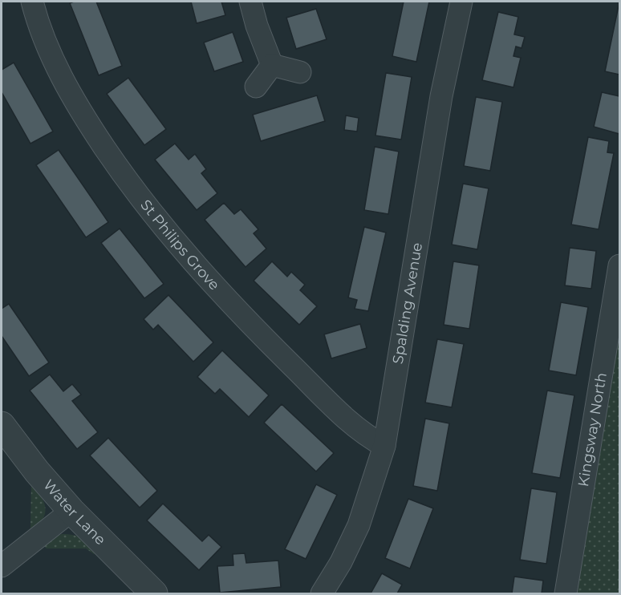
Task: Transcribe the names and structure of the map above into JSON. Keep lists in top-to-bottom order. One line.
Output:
{"streets":{"street":["St Philips Grove","Spalding Avenue","Kingsway North","Water Lane"]},"crossings":[["St Philips Grove","Spalding Avenue"]]}
